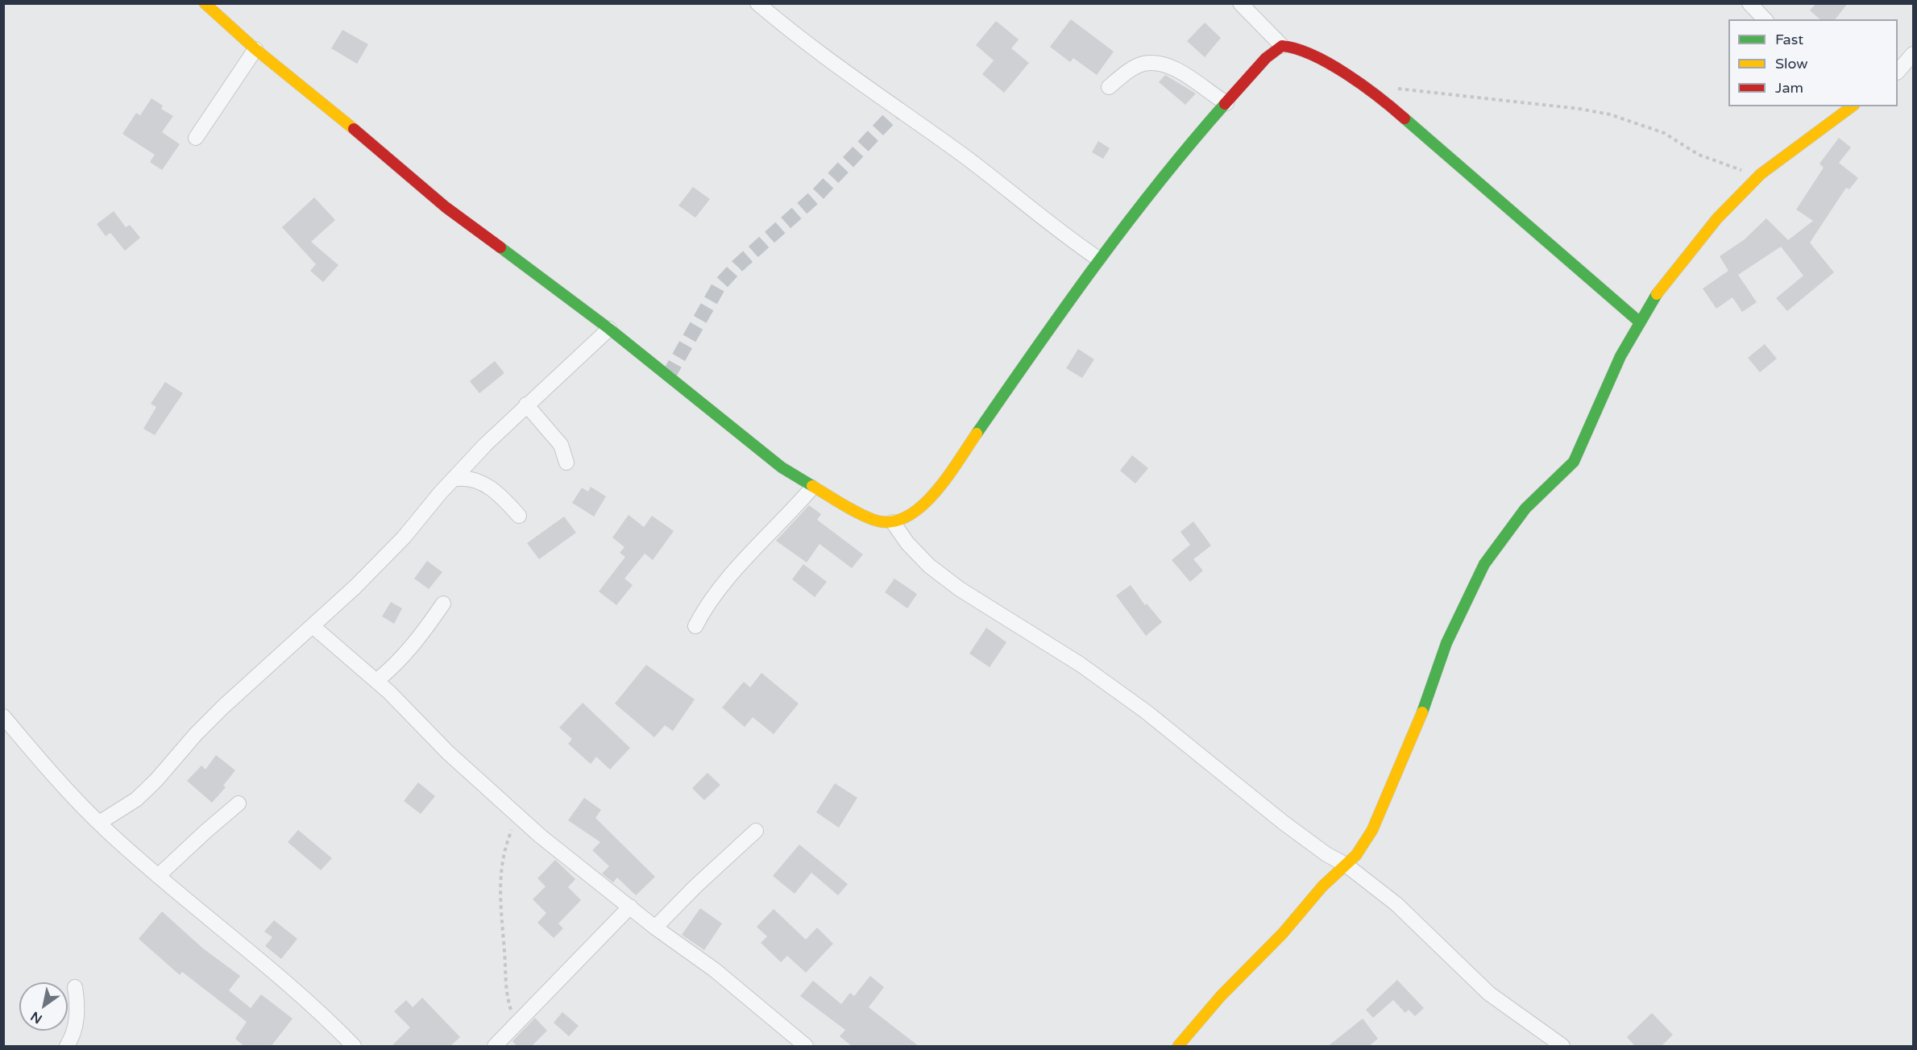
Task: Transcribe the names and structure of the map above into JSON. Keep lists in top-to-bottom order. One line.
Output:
{"legend":["Fast","Slow","Jam"],"north":"bottom left"}
